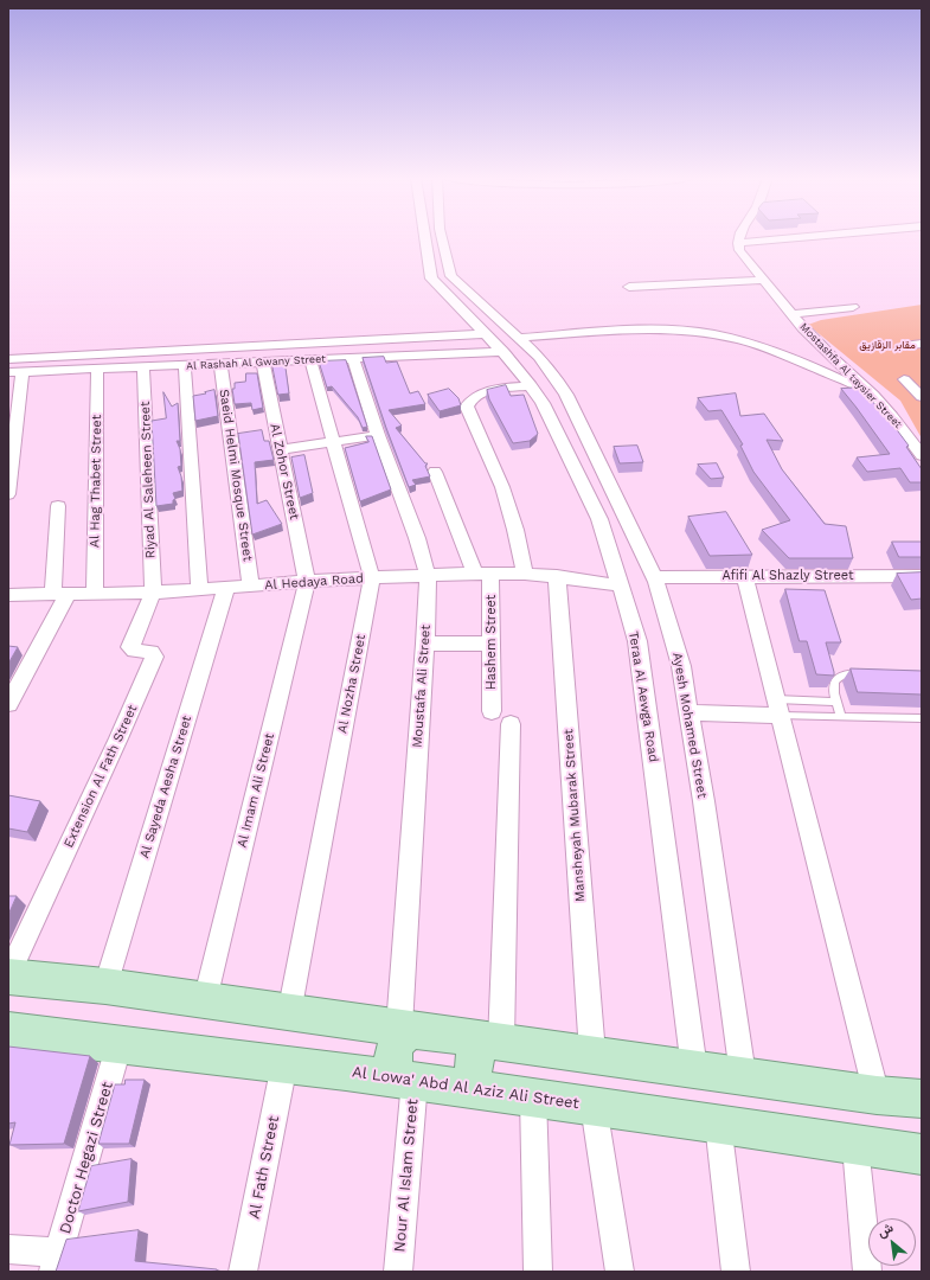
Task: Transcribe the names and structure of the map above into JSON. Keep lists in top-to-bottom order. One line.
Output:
{"streets":{"main road":["Al Lowa' Abd Al Aziz Ali Street"],"street":["Al Rashah Al Gwany Street","Mostashfa Al taysier Street","Al Zohor Street","Saeid Helmi Mosque Street","Riyad Al Saleheen Street","Al Hag Thabet Street","Afifi Al Shazly Street","Al Hedaya Road","Hashem Street","Al Nozha Street","Moustafa Ali Street","Teraa Al Aewga Road","Ayesh Mohamed Street","Extension Al Fath Street","Al Sayeda Aesha Street","Al Imam Ali Street","Mansheyah Mubarak Street","Doctor Hegazi Street","Al Fath Street","Nour Al Islam Street"]},"crossings":[["Al Rashah Al Gwany Street","Al Zohor Street"],["Al Rashah Al Gwany Street","Saeid Helmi Mosque Street"],["Al Rashah Al Gwany Street","Riyad Al Saleheen Street"],["Al Rashah Al Gwany Street","Al Hag Thabet Street"],["Al Rashah Al Gwany Street","Al Nozha Street"],["Al Rashah Al Gwany Street","Moustafa Ali Street"],["Al Rashah Al Gwany Street","Teraa Al Aewga Road"],["Al Zohor Street","Al Hedaya Road"],["Al Zohor Street","Al Imam Ali Street"],["Saeid Helmi Mosque Street","Al Hedaya Road"],["Riyad Al Saleheen Street","Al Hedaya Road"],["Riyad Al Saleheen Street","Extension Al Fath Street"],["Al Hag Thabet Street","Al Hedaya Road"],["Afifi Al Shazly Street","Ayesh Mohamed Street"],["Al Hedaya Road","Hashem Street"],["Al Hedaya Road","Al Nozha Street"],["Al Hedaya Road","Moustafa Ali Street"],["Al Hedaya Road","Teraa Al Aewga Road"],["Al Hedaya Road","Extension Al Fath Street"],["Al Hedaya Road","Al Sayeda Aesha Street"],["Al Hedaya Road","Al Imam Ali Street"],["Al Hedaya Road","Mansheyah Mubarak Street"],["Al Lowa' Abd Al Aziz Ali Street","Doctor Hegazi Street"],["Al Lowa' Abd Al Aziz Ali Street","Al Fath Street"],["Al Lowa' Abd Al Aziz Ali Street","Nour Al Islam Street"]],"parks":["مقابر الزقازيق"],"north":"top left"}
